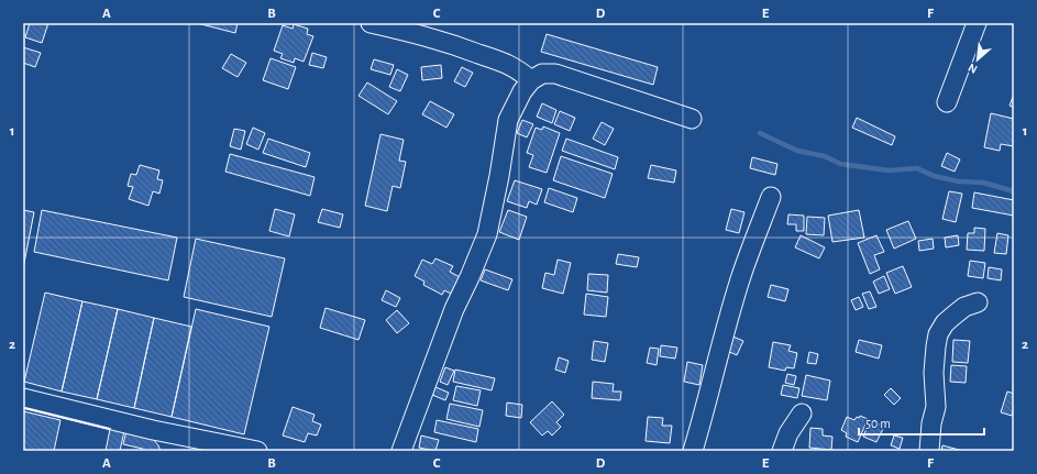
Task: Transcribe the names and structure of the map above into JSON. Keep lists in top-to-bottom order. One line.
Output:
{"scale_bar":"50 m","north":"bottom left","grid":{"columns":["A","B","C","D","E","F"],"rows":["1","2"]}}
